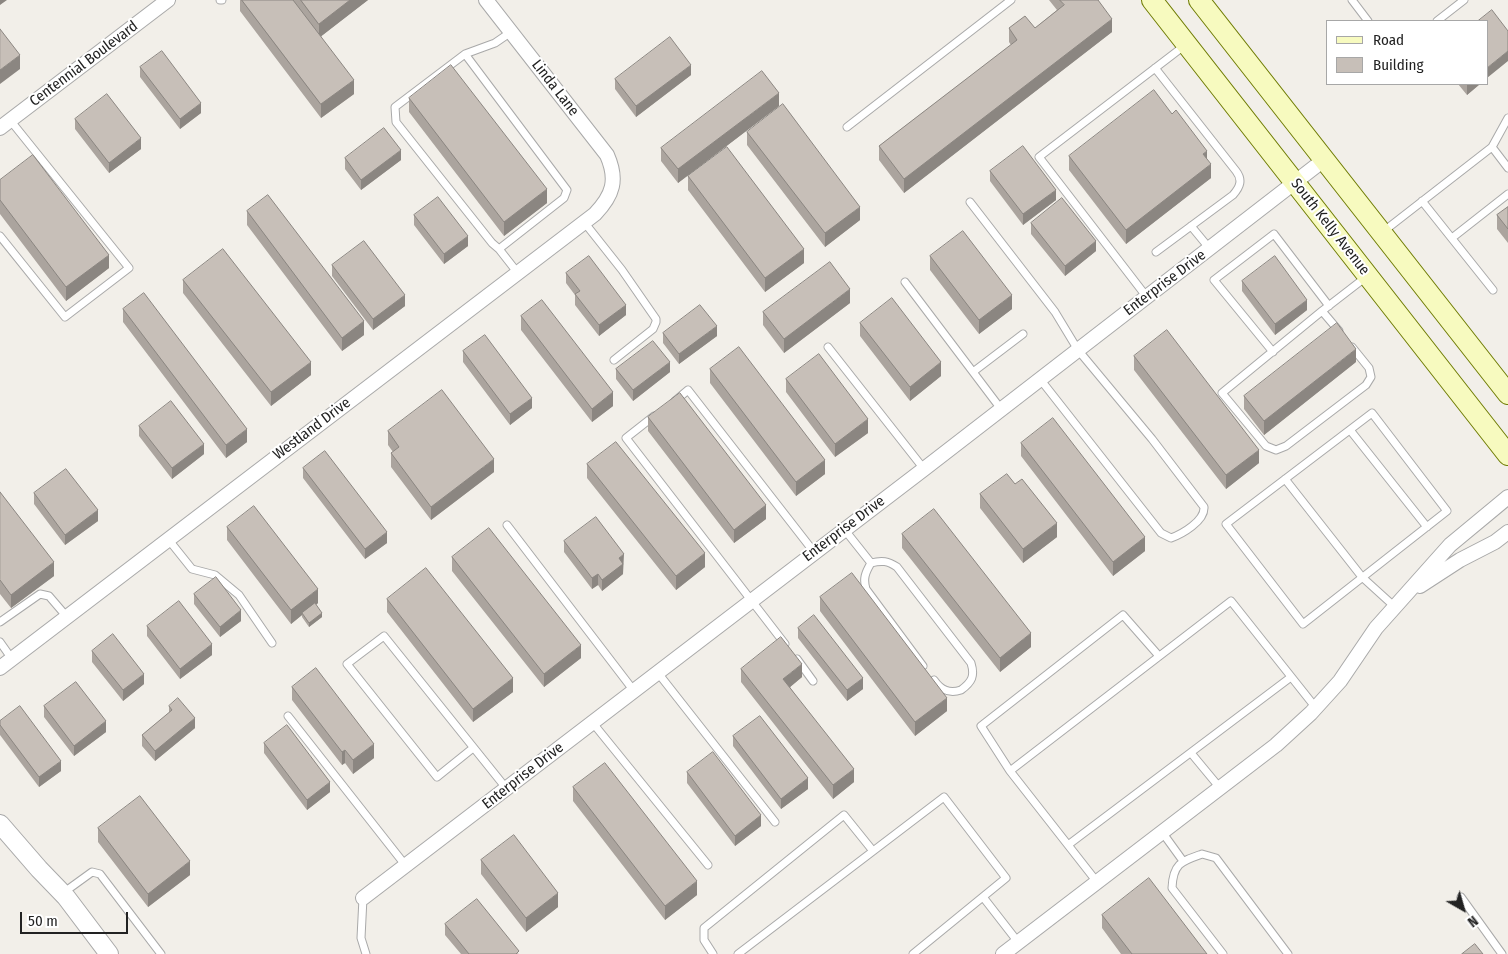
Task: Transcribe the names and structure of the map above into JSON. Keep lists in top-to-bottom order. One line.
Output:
{"streets":{"main road":["South Kelly Avenue"],"street":["Centennial Boulevard","Linda Lane","Enterprise Drive","Westland Drive"]},"crossings":[["Linda Lane","Westland Drive"],["South Kelly Avenue","Enterprise Drive"]],"legend":["Road","Building"],"scale_bar":"50 m","north":"bottom right"}
